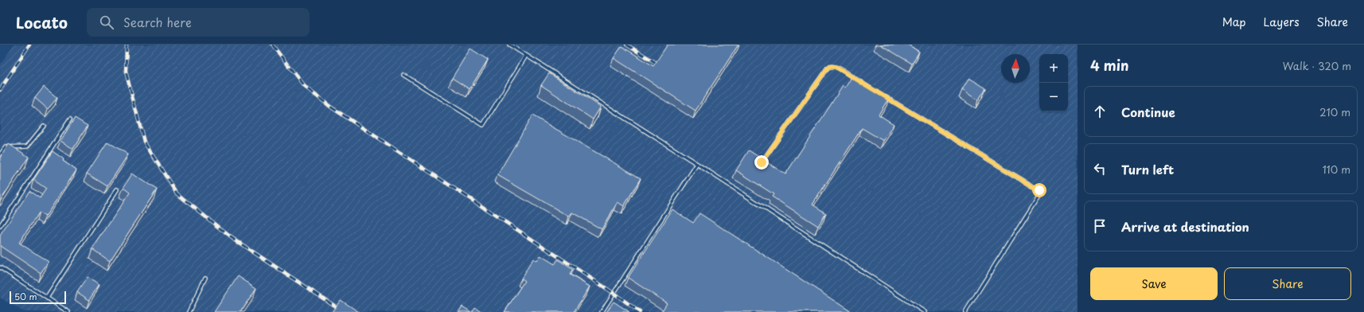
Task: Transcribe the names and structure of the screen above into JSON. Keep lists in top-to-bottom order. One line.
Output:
{"scale_bar":"50 m","north":"top","page":{"header":"Locato","search":"Search here","nav":["Map","Layers","Share"],"heading":["4 min","Walk · 320 m"],"map_buttons":["+","−"],"list":[["Continue","210 m"],["Turn left","110 m"],"Arrive at destination"],"buttons":["Save","Share"],"scale":"50 m"}}
